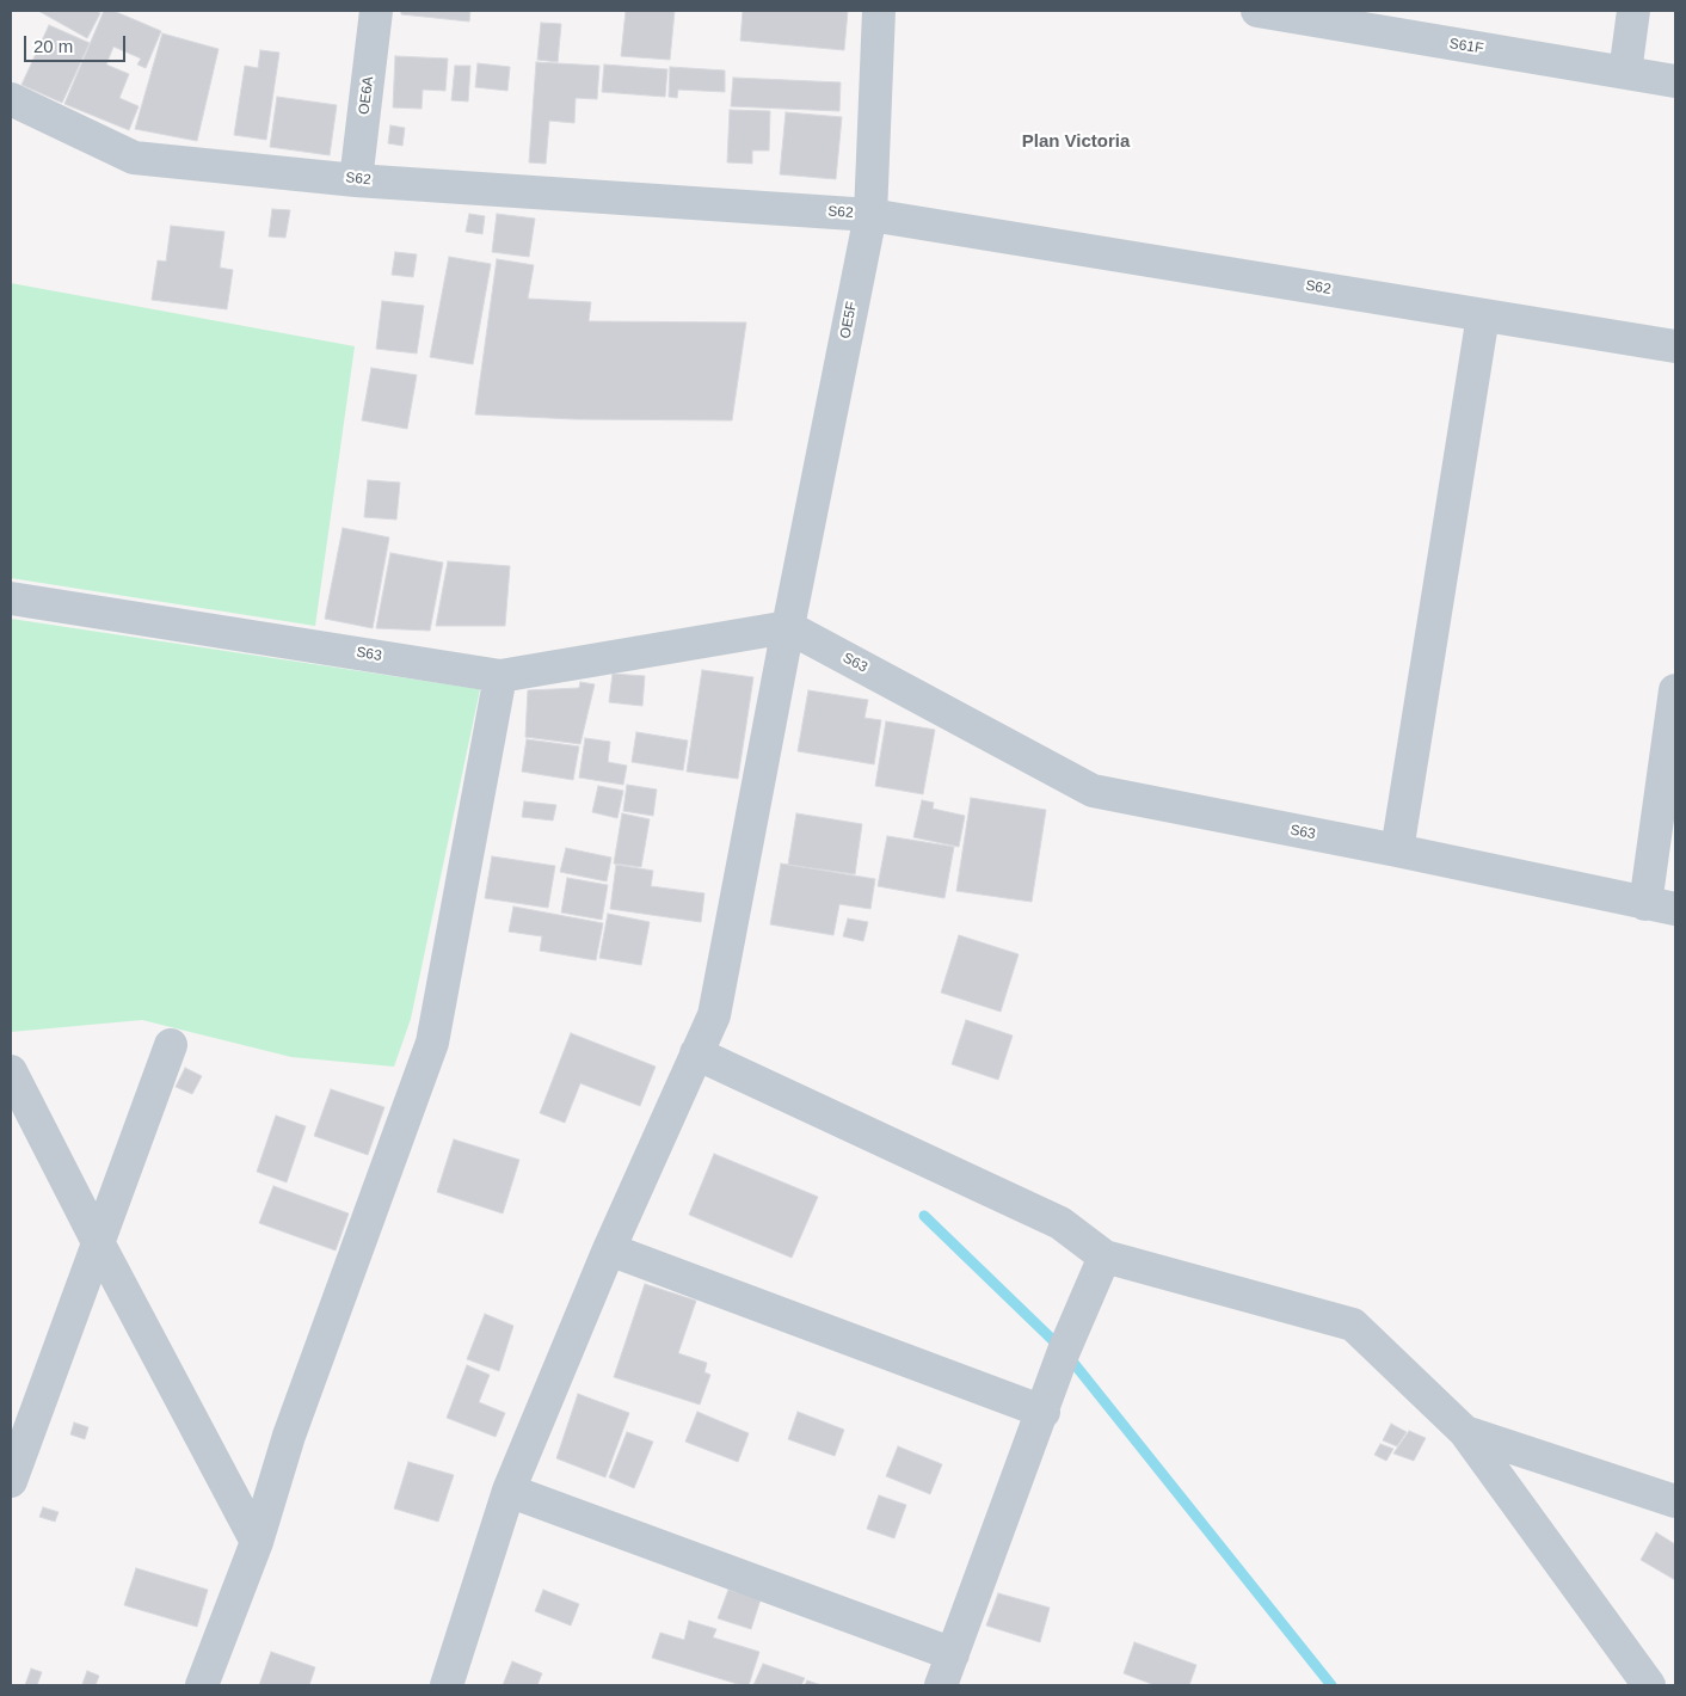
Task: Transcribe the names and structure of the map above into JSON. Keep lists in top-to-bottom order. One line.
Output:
{"streets":{"street":["S61F","OE6A","S62","OE5F","S63"]},"crossings":[["OE6A","S62"],["S62","OE5F"],["OE5F","S63"]],"districts":["Plan Victoria"],"scale_bar":"20 m"}
